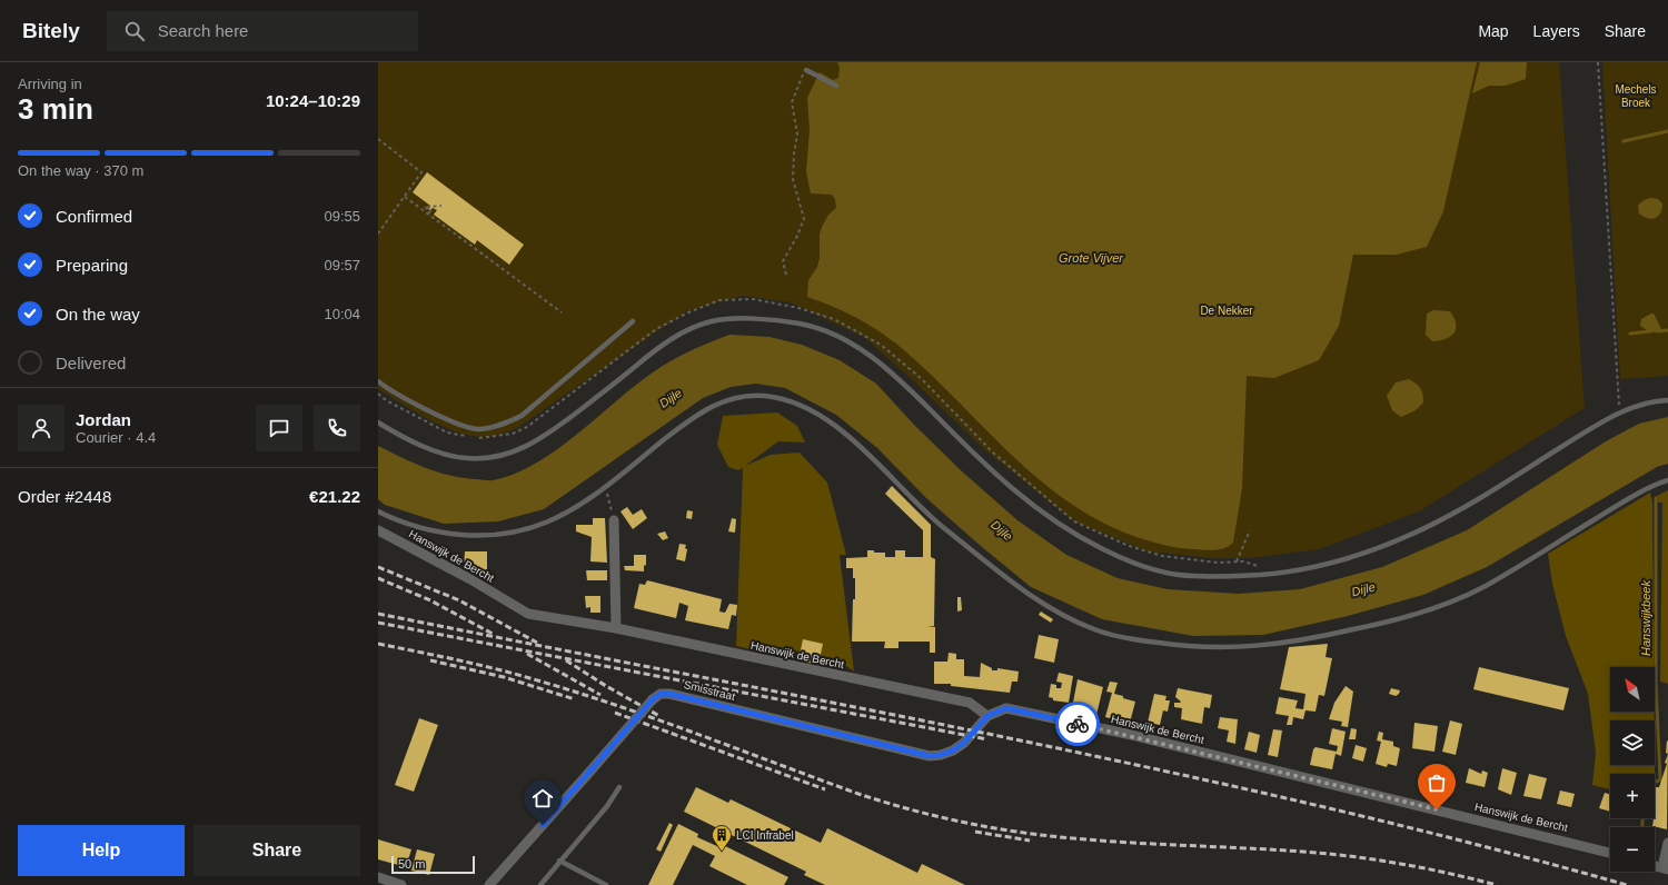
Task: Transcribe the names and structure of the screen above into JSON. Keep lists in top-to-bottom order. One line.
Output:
{"streets":{"street":["Hanswijk de Bercht","Smisstraat"]},"crossings":[["Hanswijk de Bercht","Smisstraat"]],"water":["Grote Vijver","Dijle","Hanswijkbeek"],"parks":["Mechels Broek","De Nekker"],"places":{"building":["LCI Infrabel"]},"scale_bar":"50 m","north":"top left","page":{"header":"Bitely","search":"Search here","nav":["Map","Layers","Share"],"heading":["3 min","Arriving in","10:24–10:29"],"panel":["Jordan","Courier · 4.4","Order #2448","€21.22"],"bar":"On the way · 370 m","list":[["Confirmed","09:55"],["Preparing","09:57"],["On the way","10:04"],"Delivered"],"map_buttons":["+","−"],"buttons":["Help","Share"],"scale":"50 m"}}
